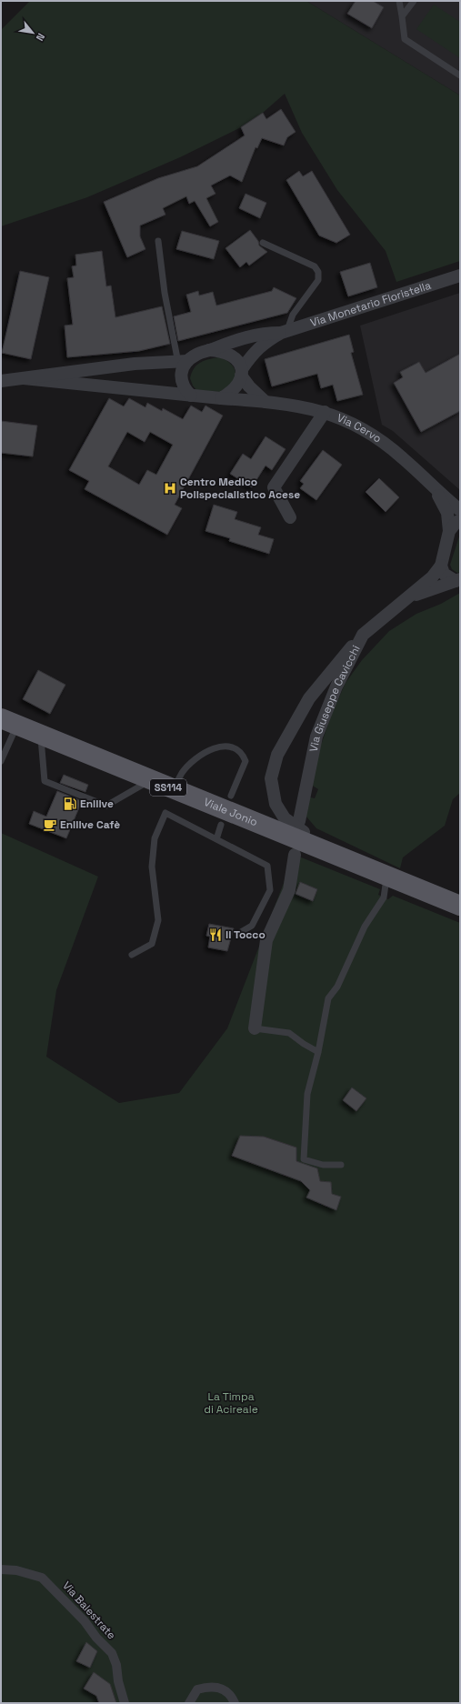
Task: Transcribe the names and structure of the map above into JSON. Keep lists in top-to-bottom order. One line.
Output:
{"streets":{"main road":["SS114","Viale Jonio"],"street":["Via Monetario Floristella","Via Cervo","Via Giuseppe Cavicchi","Via Balestrate"]},"parks":["La Timpa di Acireale"],"places":{"hospital":["Centro Medico Polispecialistico Acese"],"fuel station":["Enilive"],"cafe":["Enilive Cafè"],"restaurant":["Il Tocco"]},"north":"bottom right"}
